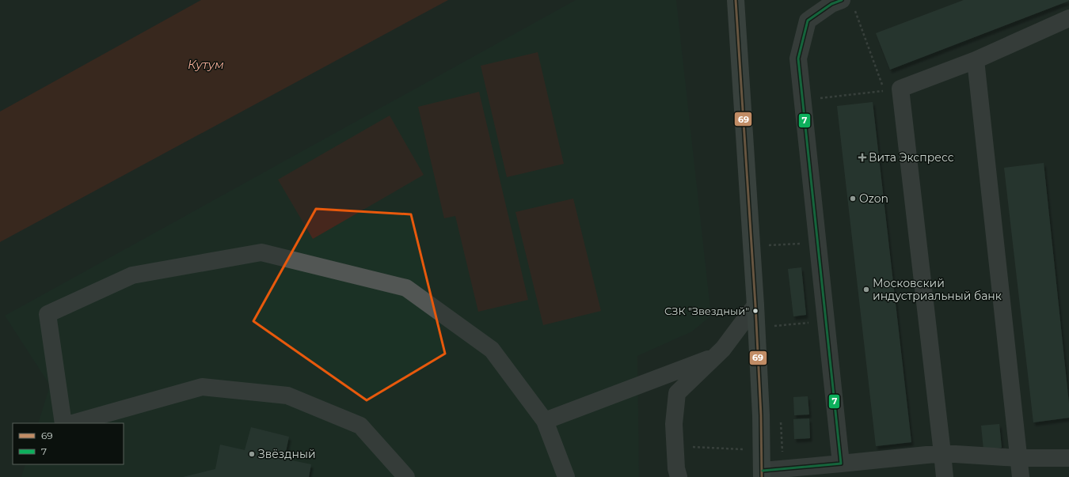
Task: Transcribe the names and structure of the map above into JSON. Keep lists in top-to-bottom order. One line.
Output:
{"water":["Кутум"],"places":{"health":["Вита Экспресс"],"other":["Ozon","Московский индустриальный банк","СЗК \"Звездный\"","Звёздный"]},"lines":["transit line 69","transit line 7"],"legend":["69","7"]}
